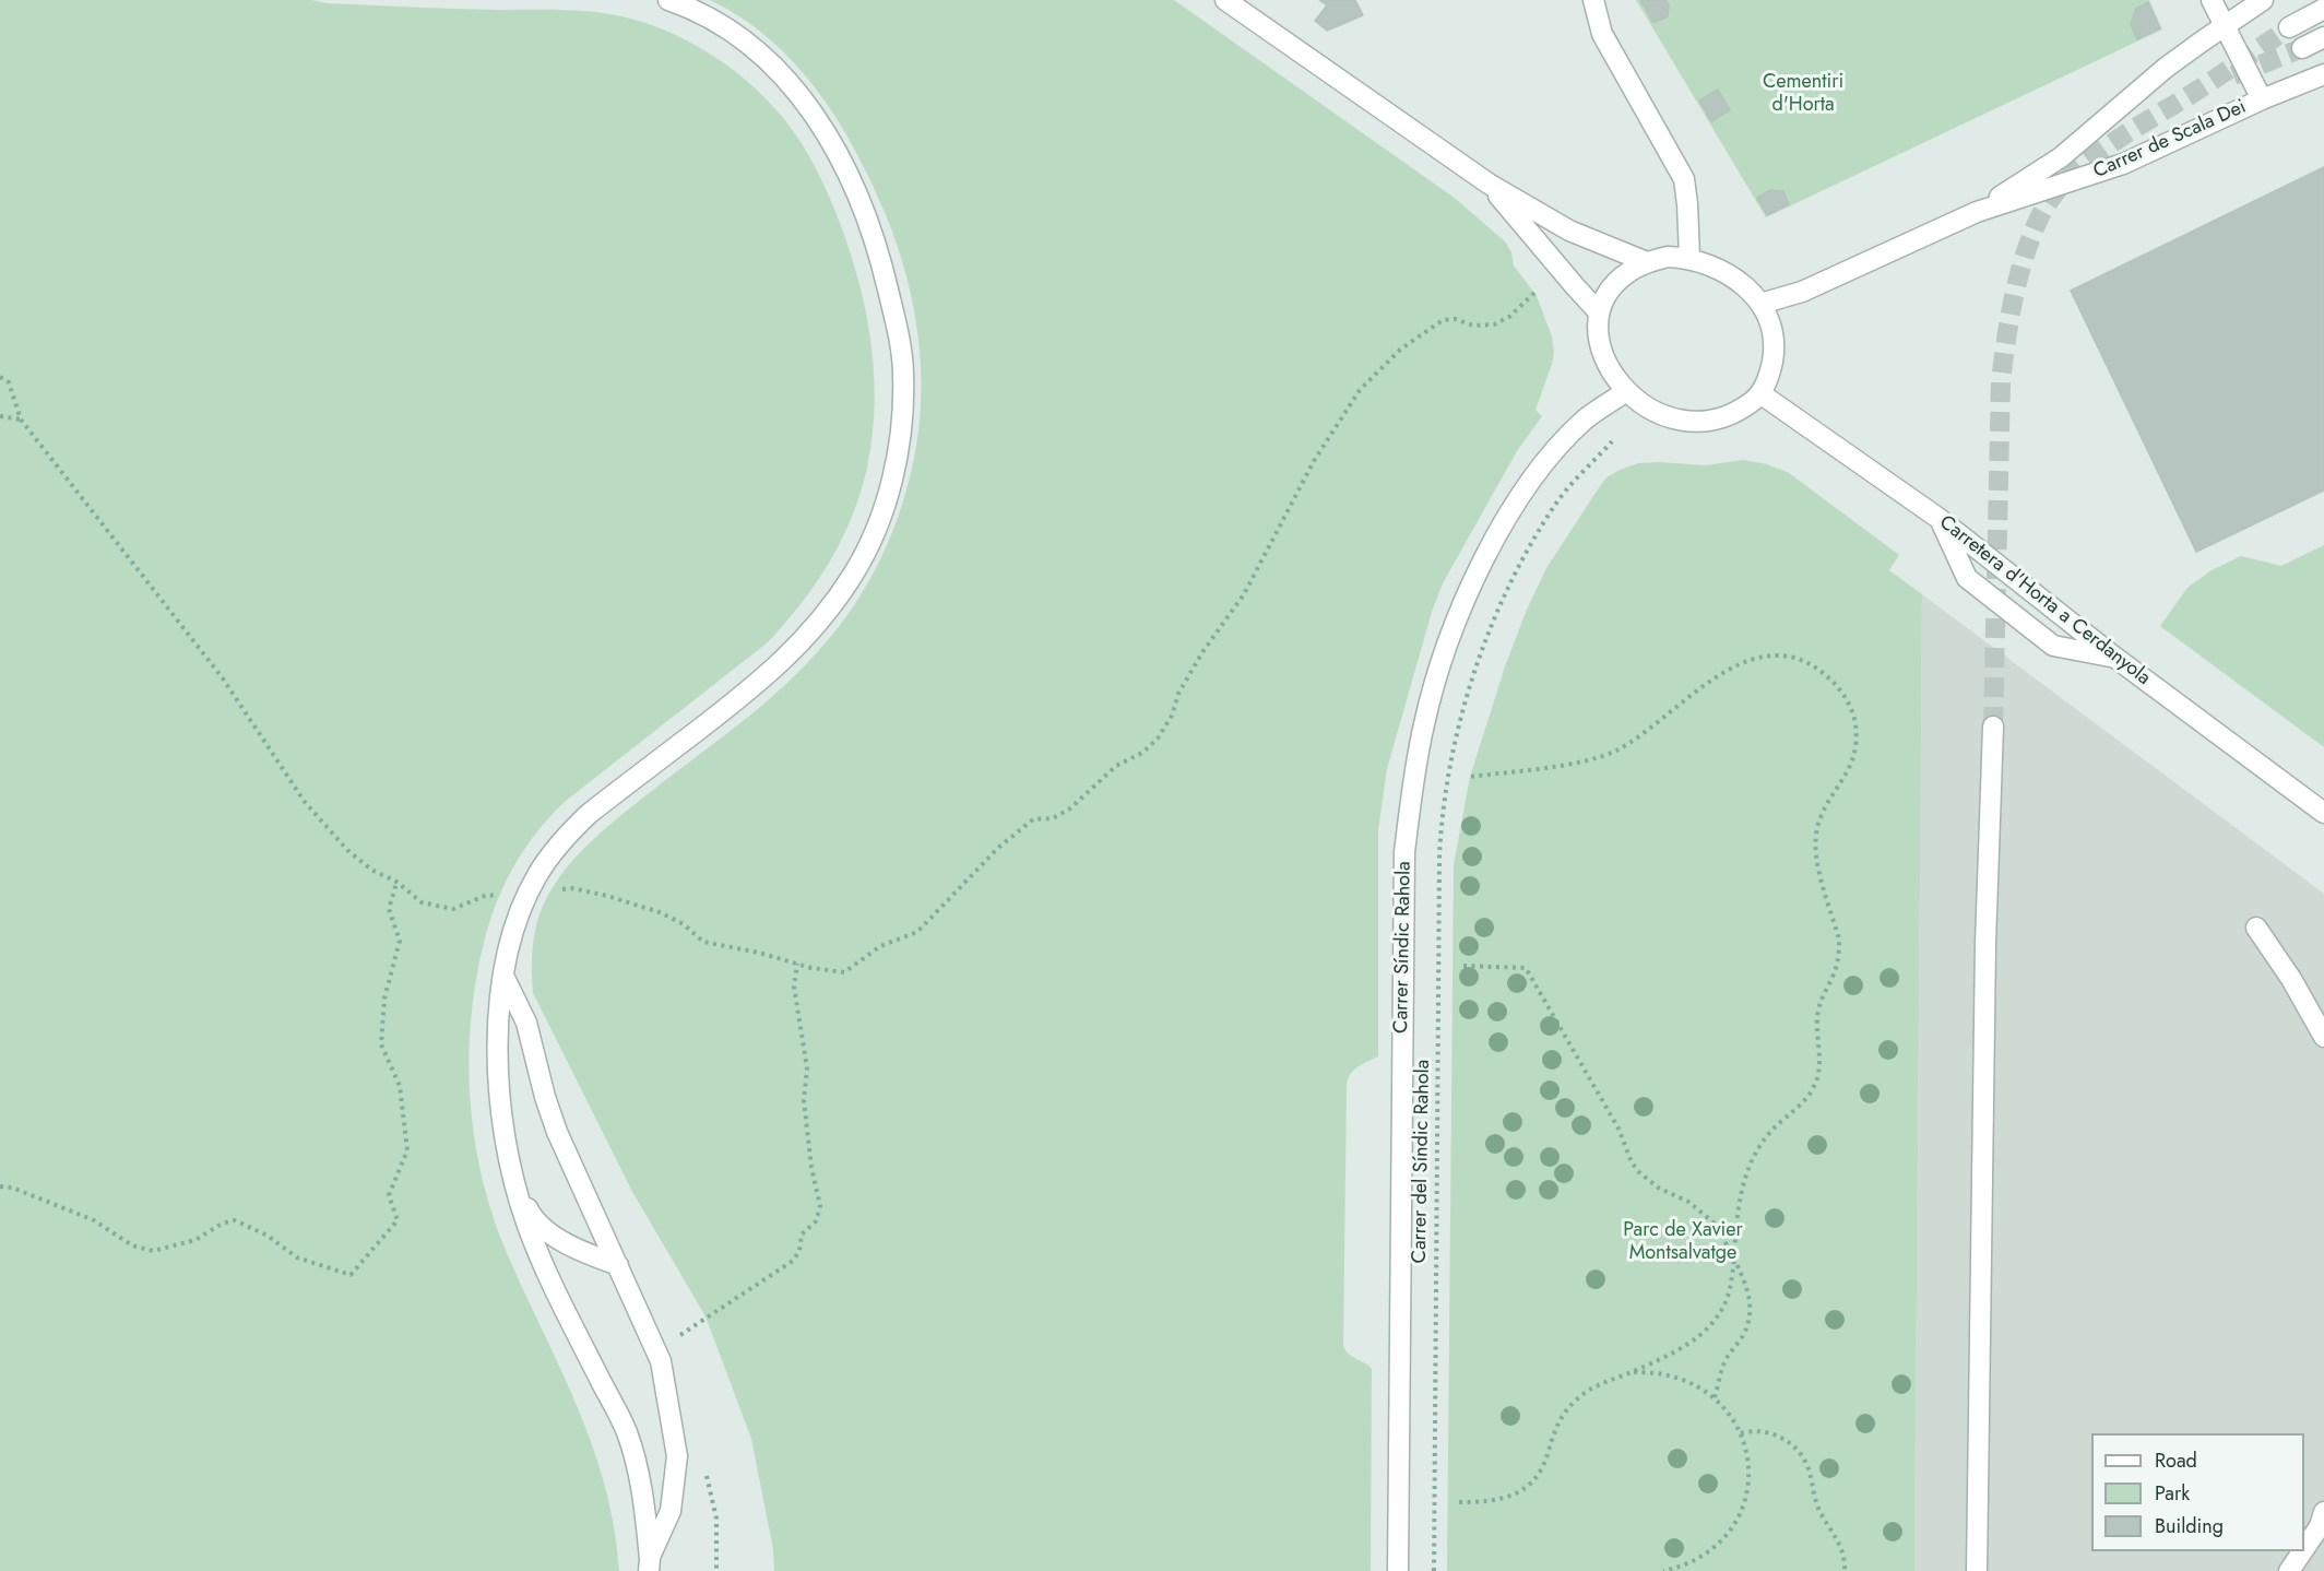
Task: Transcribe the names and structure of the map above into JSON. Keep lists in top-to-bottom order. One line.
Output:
{"streets":{"street":["Carrer de Scala Dei","Carretera d'Horta a Cerdanyola","Carrer Síndic Rahola"],"path":["Carrer del Síndic Rahola"]},"crossings":[["Carrer de Scala Dei","Carretera d'Horta a Cerdanyola"],["Carrer de Scala Dei","Carrer Síndic Rahola"],["Carretera d'Horta a Cerdanyola","Carrer Síndic Rahola"]],"parks":["Cementiri d'Horta","Parc de Xavier Montsalvatge"],"legend":["Road","Park","Building"]}
